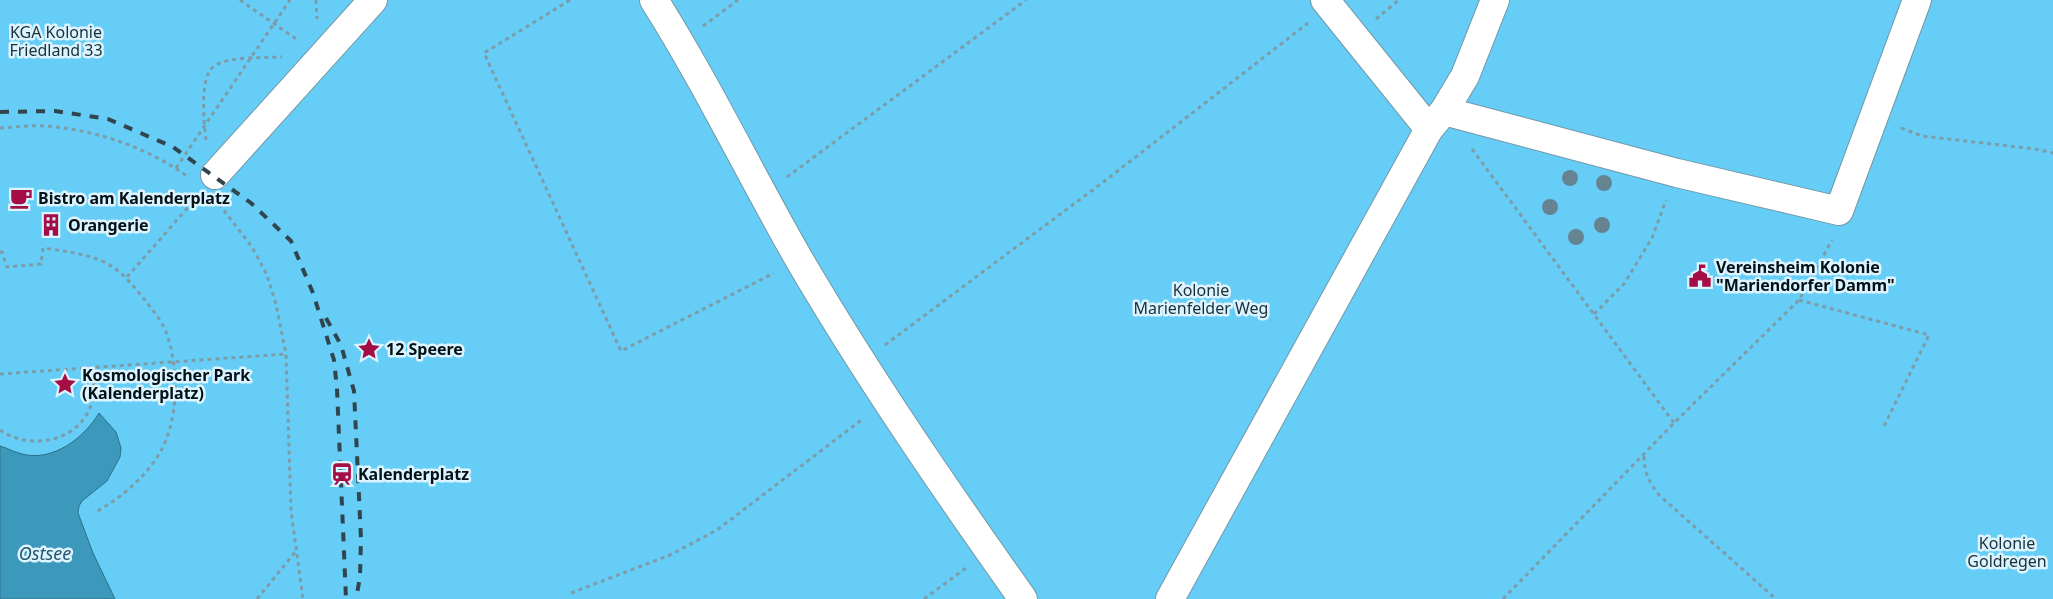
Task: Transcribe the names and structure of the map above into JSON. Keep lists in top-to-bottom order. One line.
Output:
{"water":["Ostsee"],"parks":["KGA Kolonie Friedland 33","Kolonie Marienfelder Weg","Kolonie Goldregen"],"places":{"cafe":["Bistro am Kalenderplatz"],"building":["Orangerie"],"public building":["Vereinsheim Kolonie \"Mariendorfer Damm\""],"place":["12 Speere","Kosmologischer Park (Kalenderplatz)"],"station":["Kalenderplatz"]}}
